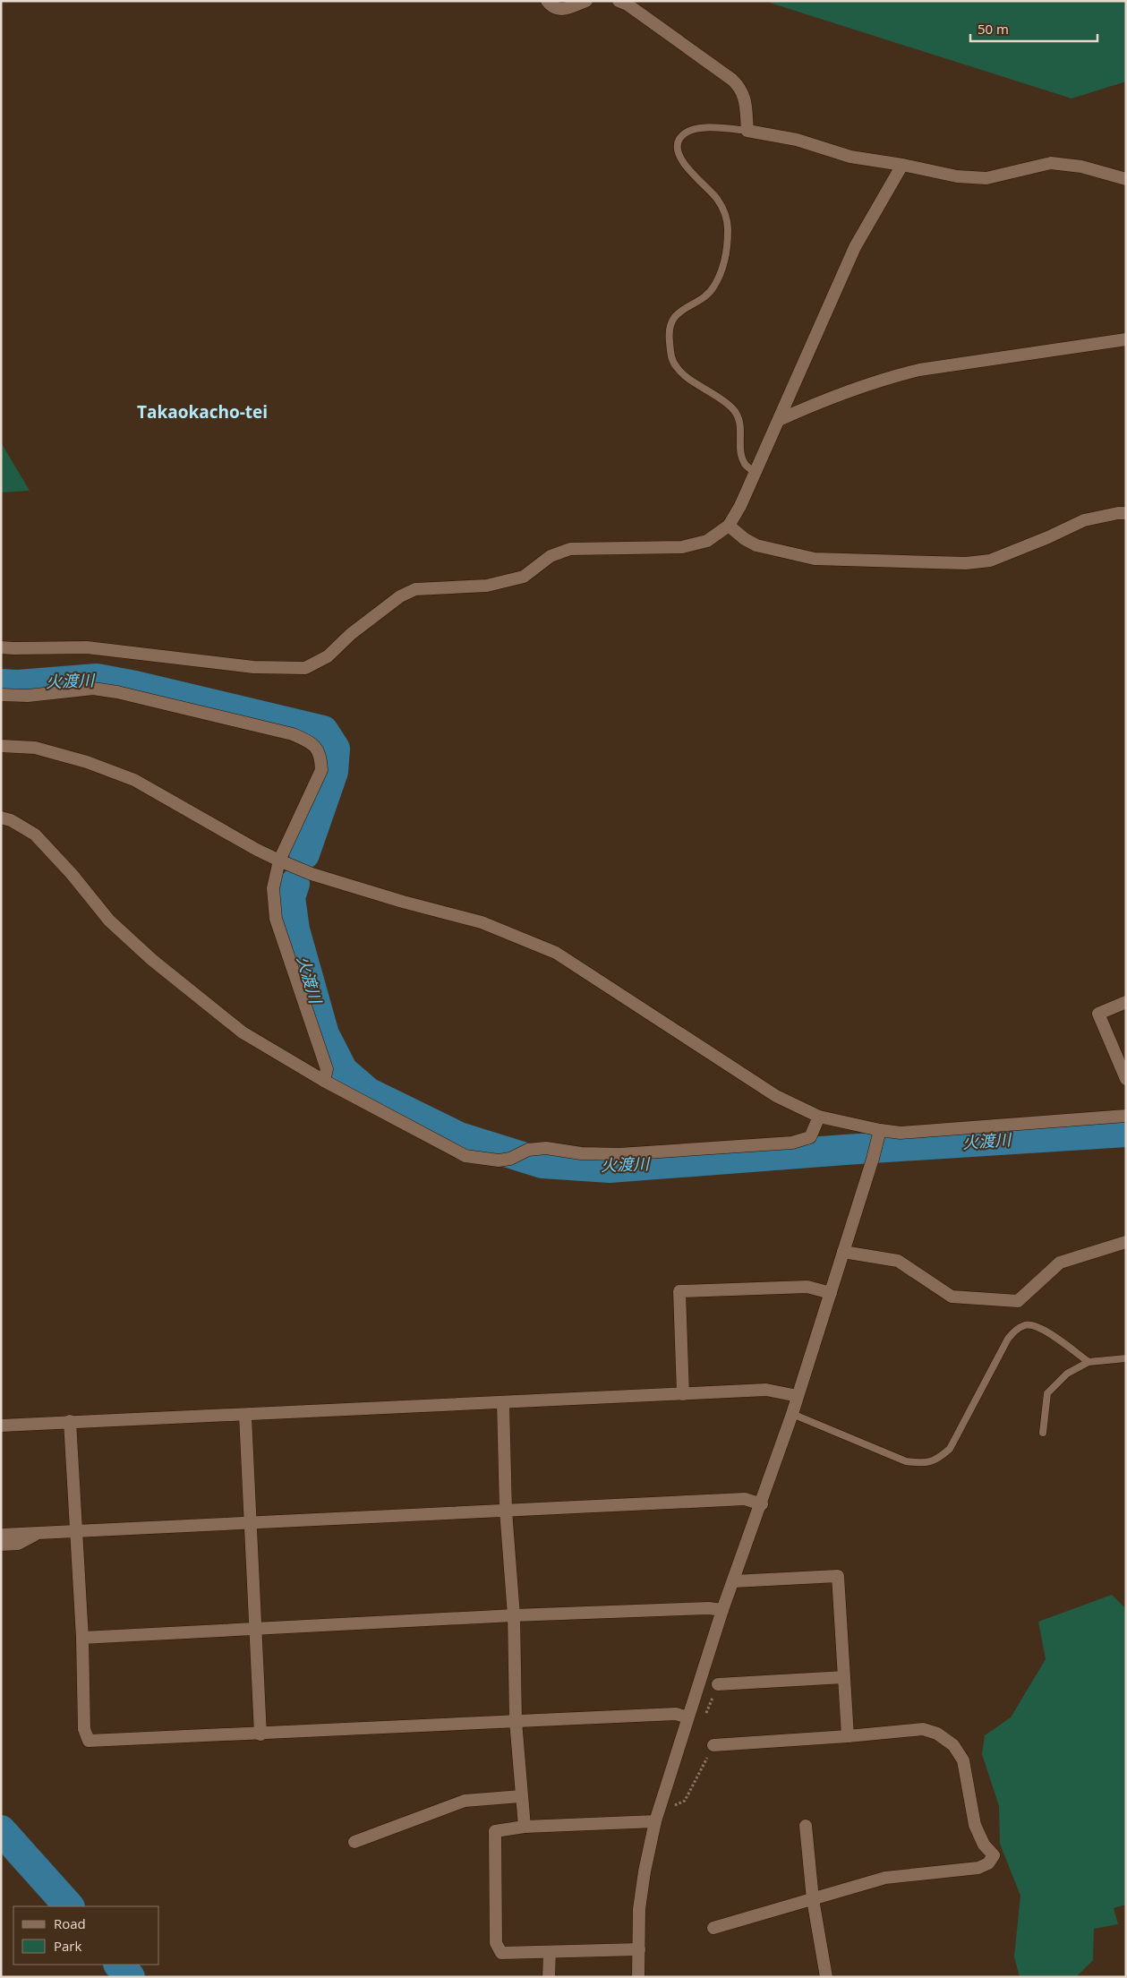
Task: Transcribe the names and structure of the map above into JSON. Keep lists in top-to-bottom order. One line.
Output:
{"districts":["Takaokacho-tei"],"water":["火渡川"],"legend":["Road","Park"],"scale_bar":"50 m"}
